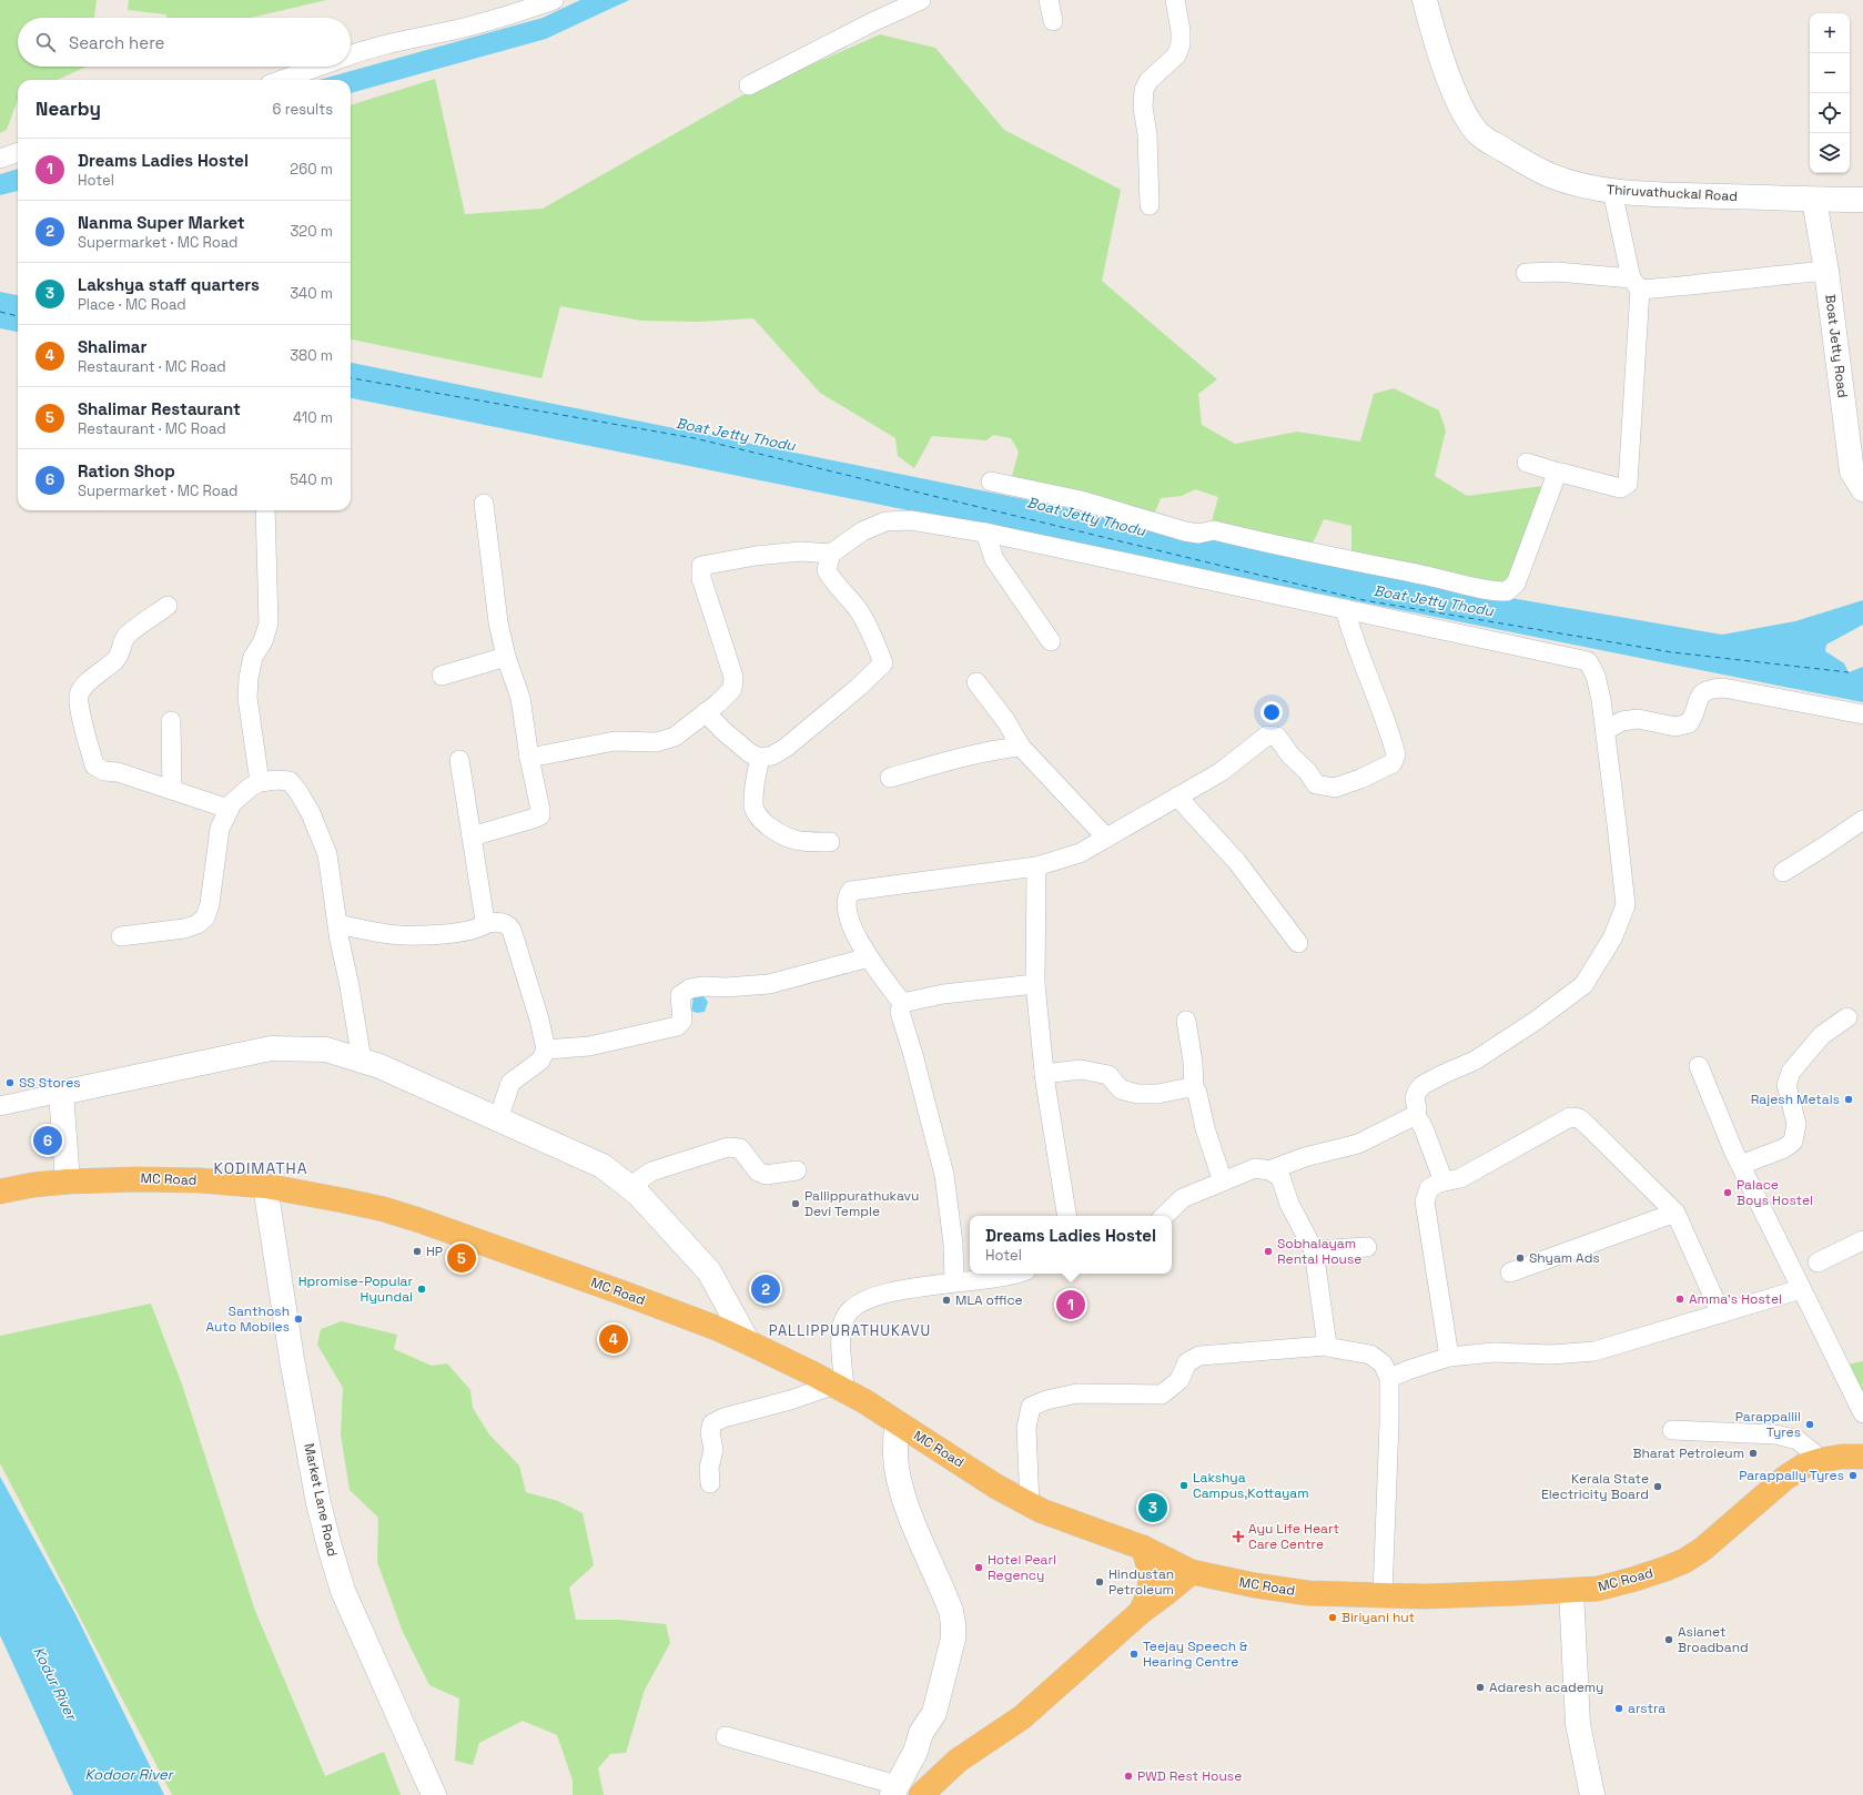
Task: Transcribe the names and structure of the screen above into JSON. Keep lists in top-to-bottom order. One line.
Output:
{"streets":{"highway":["MC Road"],"main road":["Thiruvathuckal Road","Boat Jetty Road","Market Lane Road"]},"crossings":[["Thiruvathuckal Road","Boat Jetty Road"],["MC Road","Market Lane Road"]],"districts":["KODIMATHA","PALLIPPURATHUKAVU"],"water":["Boat Jetty Thodu","Kodur River","Kodoor River"],"places":{"other":["SS Stores","Rajesh Metals","Palace Boys Hostel","Pallippurathukavu Devi Temple","HP","Sobhalayam Rental House","Shyam Ads","Hpromise-Popular Hyundai","Amma's Hostel","MLA office","Santhosh Auto Mobiles","Parappallil Tyres","Bharat Petroleum","Parappally Tyres","Lakshya Campus,Kottayam","Kerala State Electricity Board","Hotel Pearl Regency","Hindustan Petroleum","Biriyani hut","Asianet Broadband","Teejay Speech & Hearing Centre","Adaresh academy","arstra","PWD Rest House"],"health":["Ayu Life Heart Care Centre"]},"page":{"map_buttons":["+","−"],"search":"Search here","heading":["Nearby","6 results"],"list":[{"mark":"1","name":"Dreams Ladies Hostel","note":"Hotel","value":"260 m"},{"mark":"2","name":"Nanma Super Market","note":"Supermarket · MC Road","value":"320 m"},{"mark":"3","name":"Lakshya staff quarters","note":"Place · MC Road","value":"340 m"},{"mark":"4","name":"Shalimar","note":"Restaurant · MC Road","value":"380 m"},{"mark":"5","name":"Shalimar Restaurant","note":"Restaurant · MC Road","value":"410 m"},{"mark":"6","name":"Ration Shop","note":"Supermarket · MC Road","value":"540 m"}],"pins":["6","5","2","1","4","3"],"popup":["Dreams Ladies Hostel","Hotel"]}}
